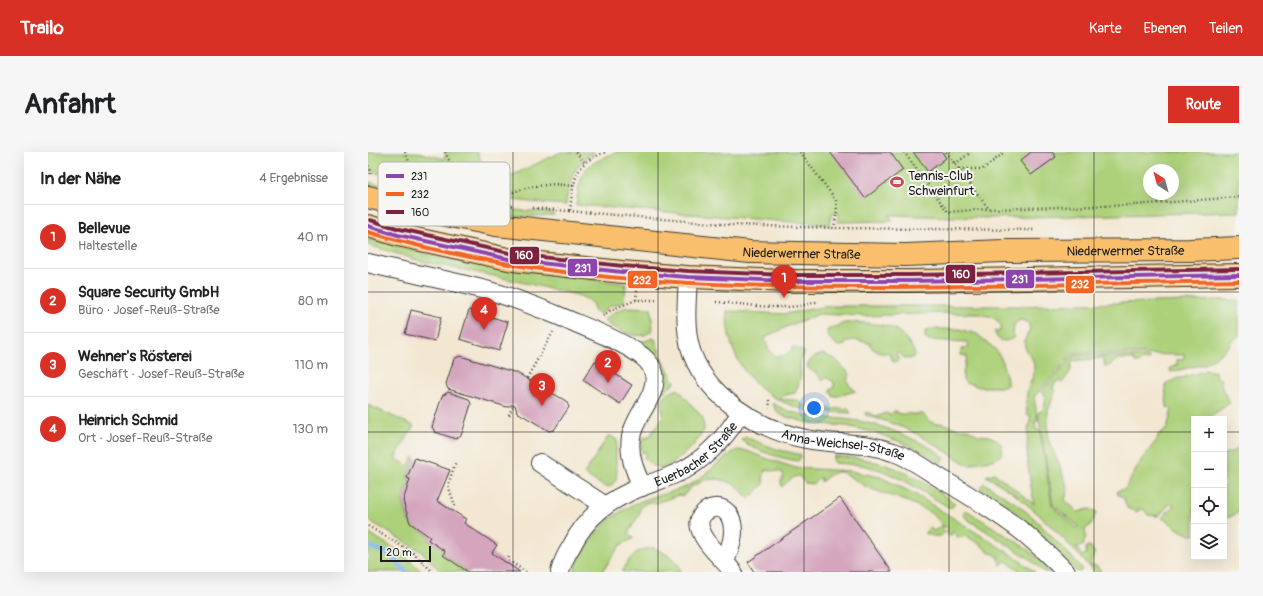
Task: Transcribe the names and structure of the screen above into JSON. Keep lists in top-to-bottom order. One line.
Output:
{"streets":{"main road":["Niederwerrner Straße"],"street":["Anna-Weichsel-Straße","Euerbacher Straße"]},"crossings":[["Niederwerrner Straße","Anna-Weichsel-Straße"],["Anna-Weichsel-Straße","Euerbacher Straße"]],"places":{"sports":["Tennis-Club Schweinfurt"]},"lines":["transit line 160","transit line 231","transit line 232"],"legend":["231","232","160"],"scale_bar":"20 m","north":"top left","page":{"header":"Trailo","nav":["Karte","Ebenen","Teilen"],"buttons":"Route","title":"Anfahrt","heading":["In der Nähe","4 Ergebnisse"],"list":[{"mark":"1","name":"Bellevue","note":"Haltestelle","value":"40 m"},{"mark":"2","name":"Square Security GmbH","note":"Büro · Josef-Reuß-Straße","value":"80 m"},{"mark":"3","name":"Wehner's Rösterei","note":"Geschäft · Josef-Reuß-Straße","value":"110 m"},{"mark":"4","name":"Heinrich Schmid","note":"Ort · Josef-Reuß-Straße","value":"130 m"}],"pins":["1","4","2","3"],"map_buttons":["+","−"],"scale":"20 m"}}
